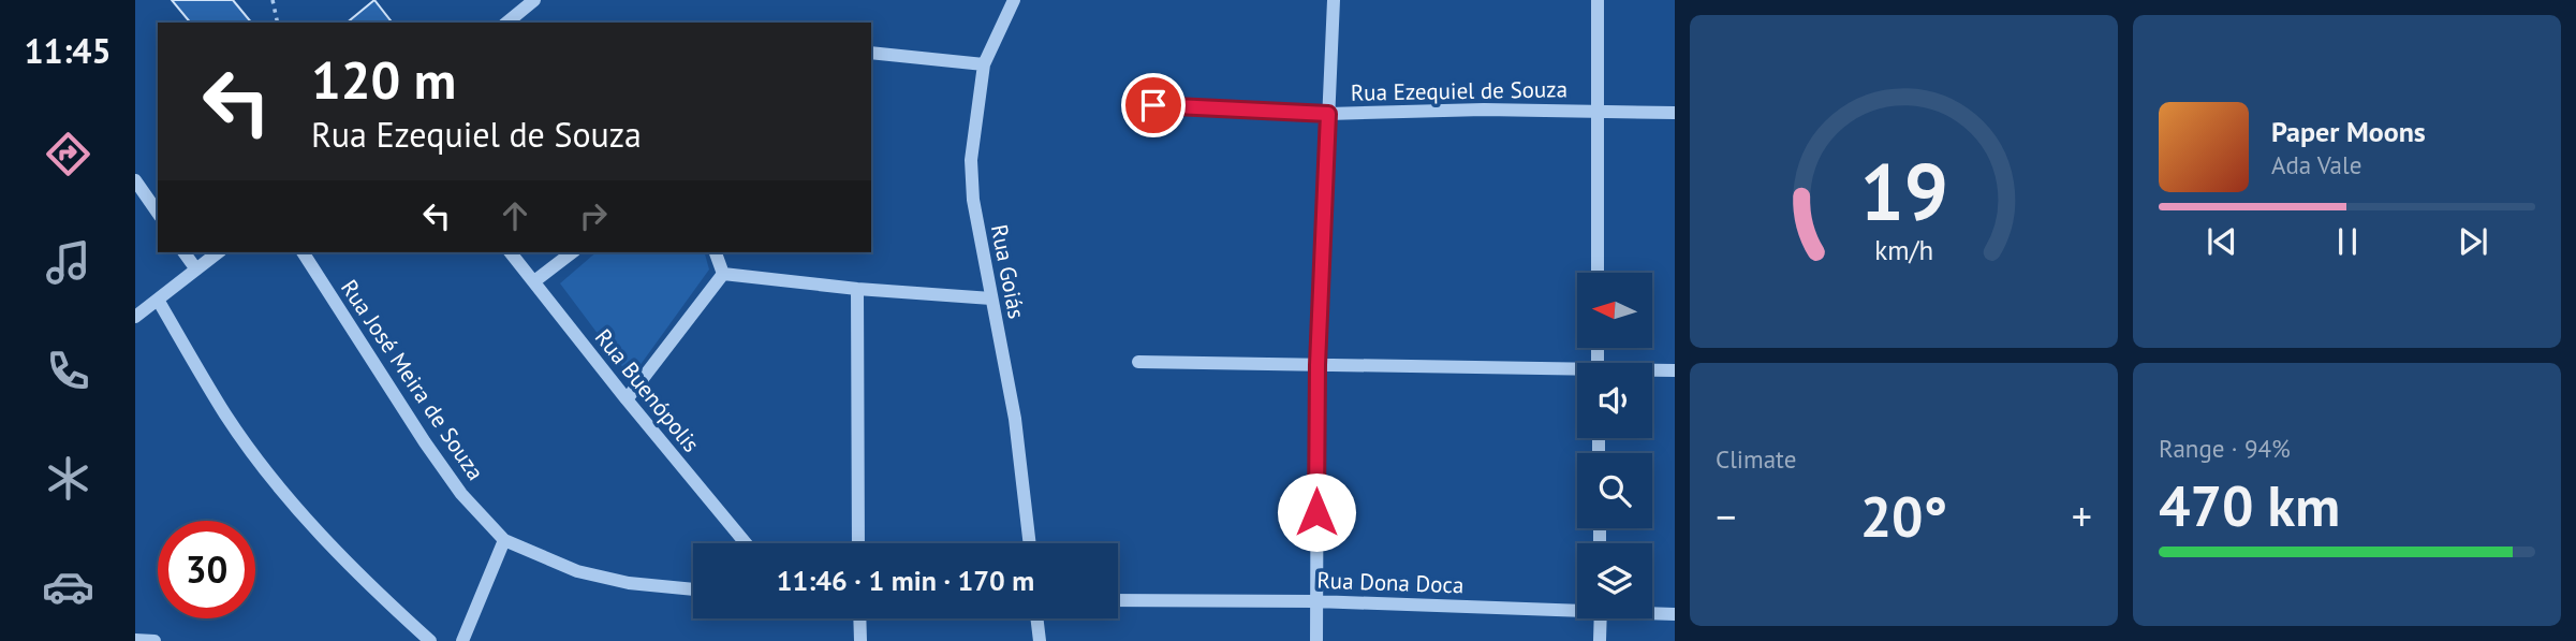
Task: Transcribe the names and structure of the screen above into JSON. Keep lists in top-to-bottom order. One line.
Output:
{"streets":{"street":["Rua Ezequiel de Souza","Rua Goiás","Rua José Meira de Souza","Rua Buenópolis","Rua Dona Doca"]},"north":"left","page":{"tabs":"11:45","turn":["120 m","Rua Ezequiel de Souza"],"song":["Paper Moons","Ada Vale"],"tile":["Climate",["Range · 94%","470 km"]],"heat":["−","20°","+"],"limit":"30","trip":"11:46 · 1 min · 170 m","gauge":["19","km/h"]}}
